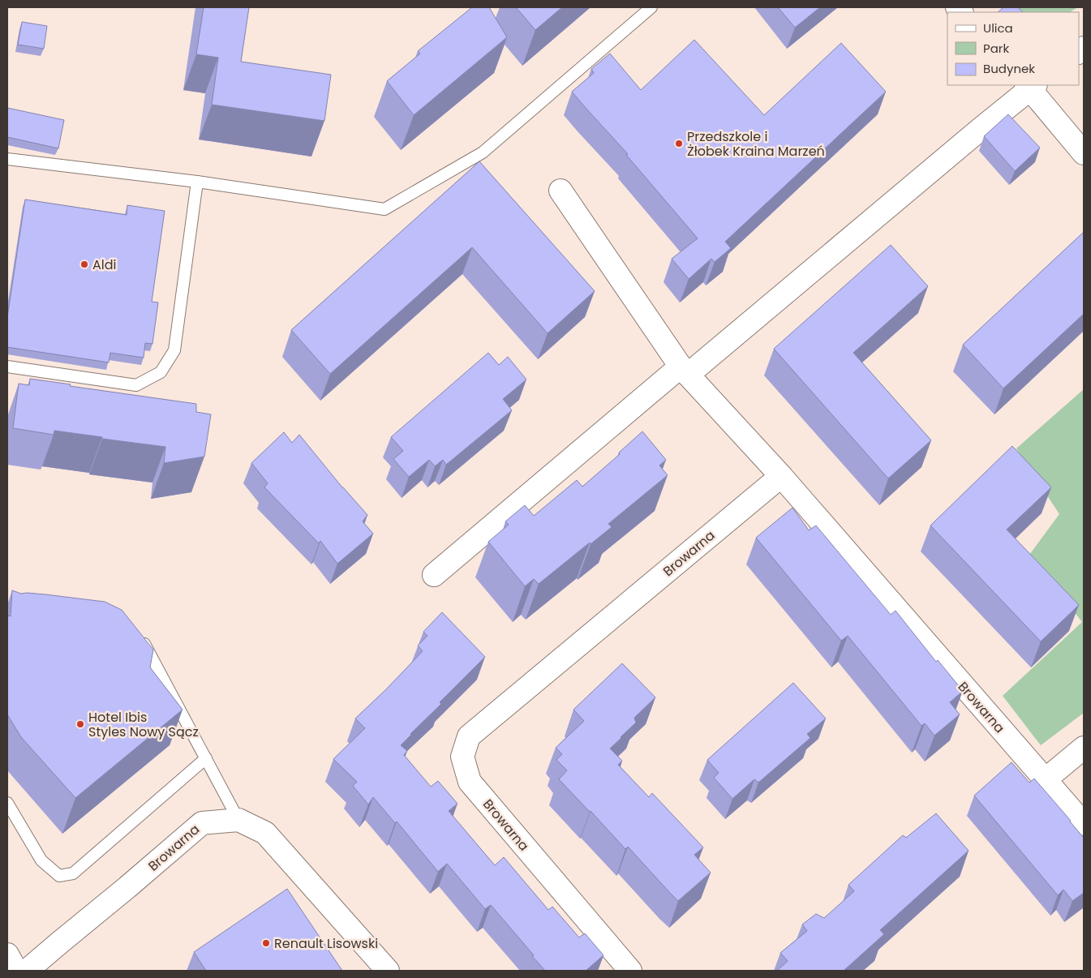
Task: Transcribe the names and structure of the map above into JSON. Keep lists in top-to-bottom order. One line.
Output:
{"streets":{"street":["Browarna"]},"places":["Przedszkole i Żłobek Kraina Marzeń","Aldi","Hotel Ibis Styles Nowy Sącz","Renault Lisowski"],"legend":["Ulica","Park","Budynek"]}
